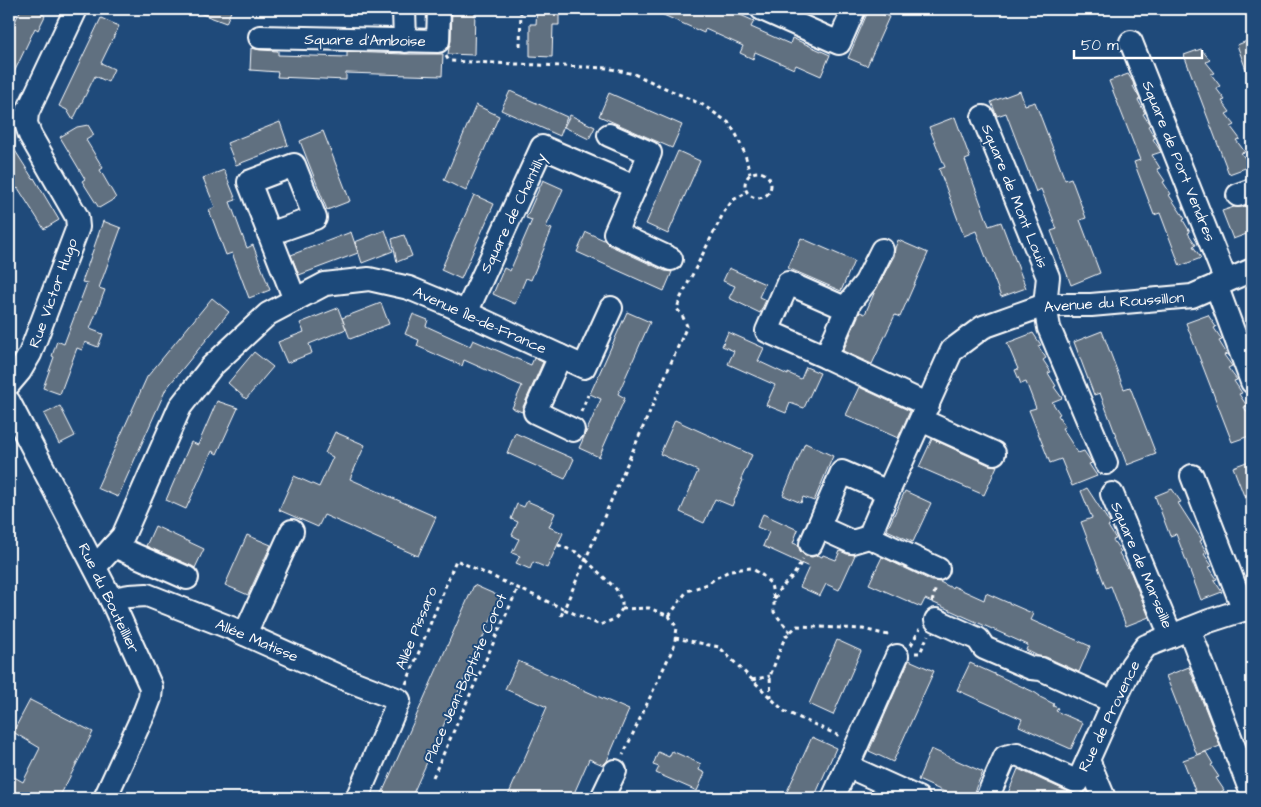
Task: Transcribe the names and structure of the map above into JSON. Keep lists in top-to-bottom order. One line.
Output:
{"streets":{"street":["Square d'Amboise","Square de Port Vendres","Square de Mont Louis","Square de Chantilly","Rue Victor Hugo","Avenue du Roussillon","Avenue Île-de-France","Square de Marseille","Rue du Bouteillier","Allée Matisse","Rue de Provence"],"path":["Allée Pissaro","Place Jean-Baptiste Corot"]},"crossings":[["Square de Port Vendres","Avenue du Roussillon"],["Square de Mont Louis","Avenue du Roussillon"],["Square de Chantilly","Avenue Île-de-France"],["Avenue Île-de-France","Rue du Bouteillier"],["Square de Marseille","Rue de Provence"],["Rue du Bouteillier","Allée Matisse"],["Allée Pissaro","Allée Matisse"],["Allée Pissaro","Place Jean-Baptiste Corot"]],"scale_bar":"50 m"}
